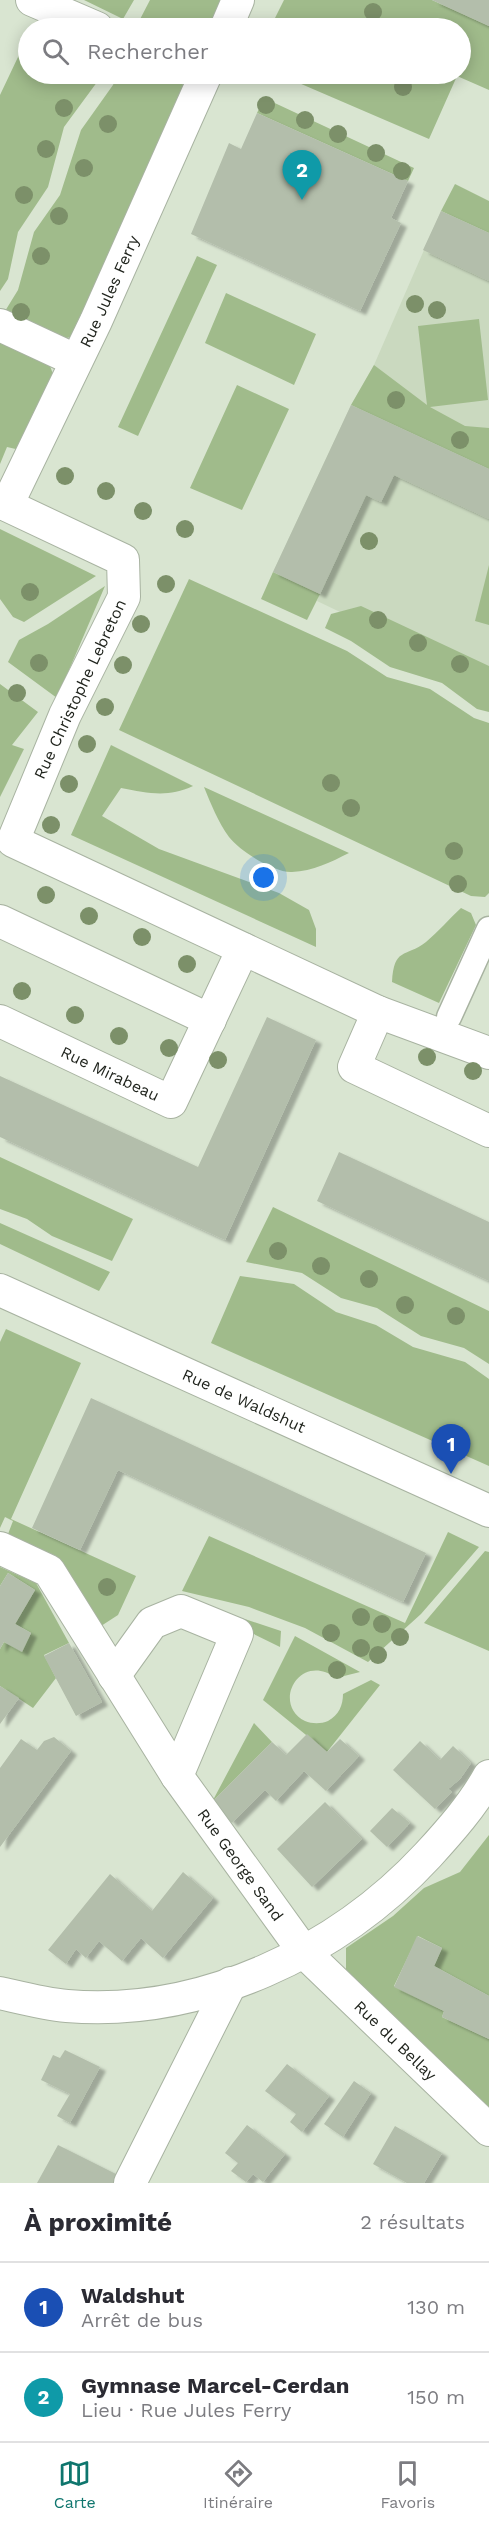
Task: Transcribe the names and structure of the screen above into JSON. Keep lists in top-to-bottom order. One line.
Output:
{"streets":{"street":["Rue Jules Ferry","Rue Christophe Lebreton","Rue Mirabeau","Rue de Waldshut","Rue George Sand","Rue du Bellay"]},"crossings":[["Rue Jules Ferry","Rue Christophe Lebreton"],["Rue Christophe Lebreton","Rue Mirabeau"],["Rue George Sand","Rue du Bellay"]],"page":{"search":"Rechercher","pins":["2","1"],"heading":["À proximité","2 résultats"],"list":[{"mark":"1","name":"Waldshut","note":"Arrêt de bus","value":"130 m"},{"mark":"2","name":"Gymnase Marcel-Cerdan","note":"Lieu · Rue Jules Ferry","value":"150 m"}],"nav":["Carte","Itinéraire","Favoris"]}}
